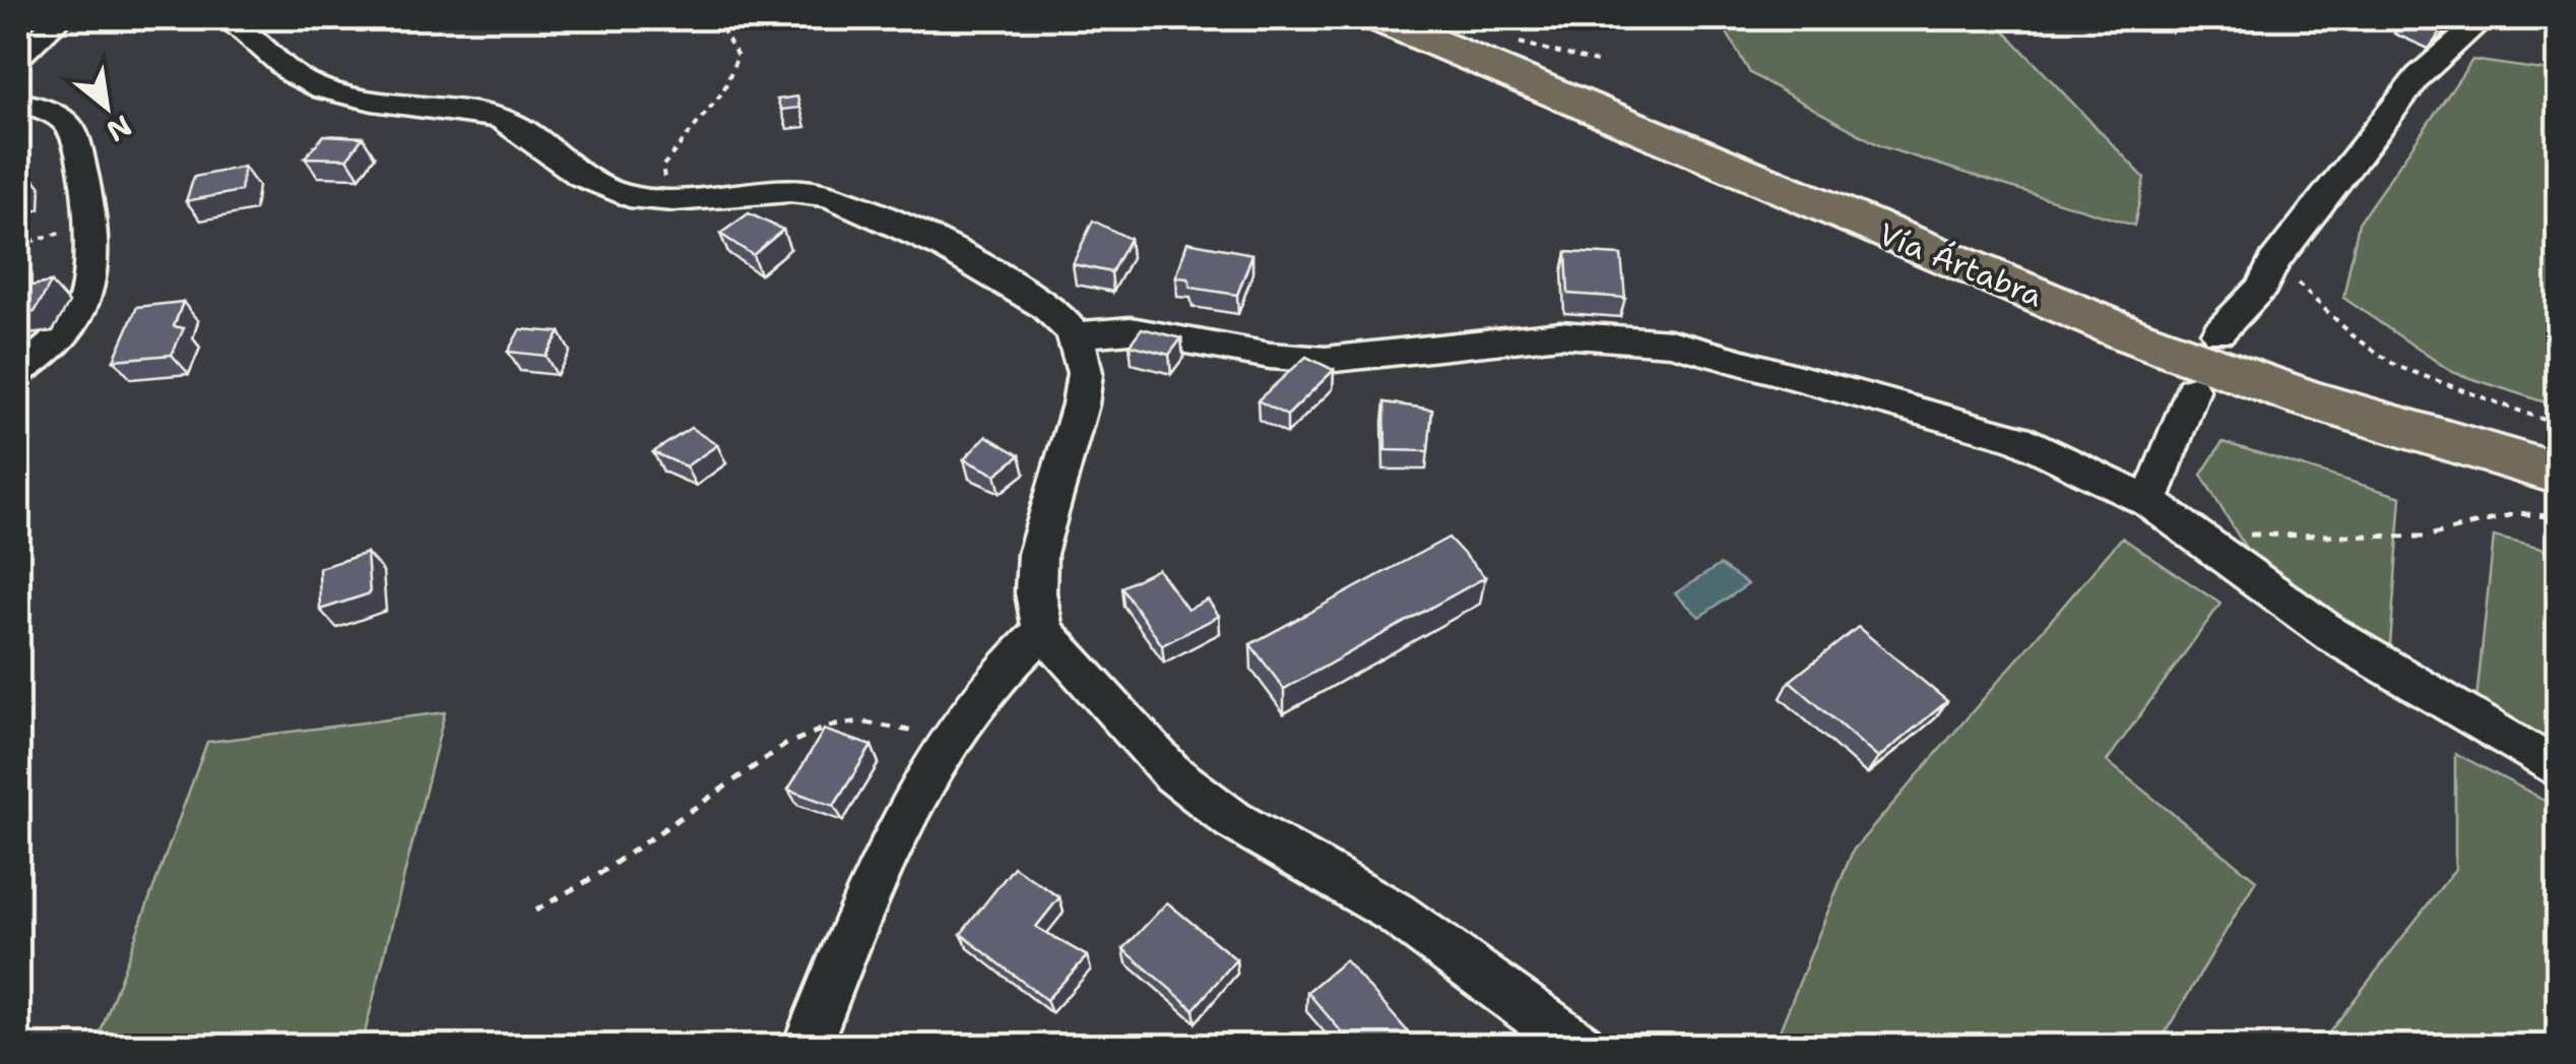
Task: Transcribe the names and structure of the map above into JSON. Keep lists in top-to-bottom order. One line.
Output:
{"streets":{"highway":["Vía Ártabra"]},"north":"bottom right"}
